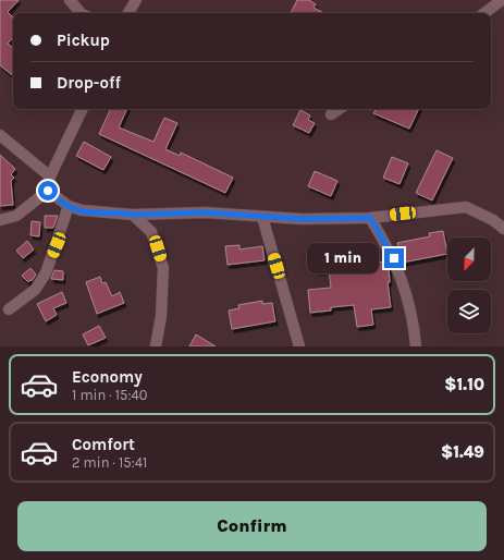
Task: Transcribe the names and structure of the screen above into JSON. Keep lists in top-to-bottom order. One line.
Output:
{"north":"bottom left","page":{"banner":["Pickup","Drop-off"],"bubble":"1 min","list":[{"name":"Economy","note":"1 min · 15:40","value":"$1.10"},{"name":"Comfort","note":"2 min · 15:41","value":"$1.49"}],"buttons":"Confirm"}}
